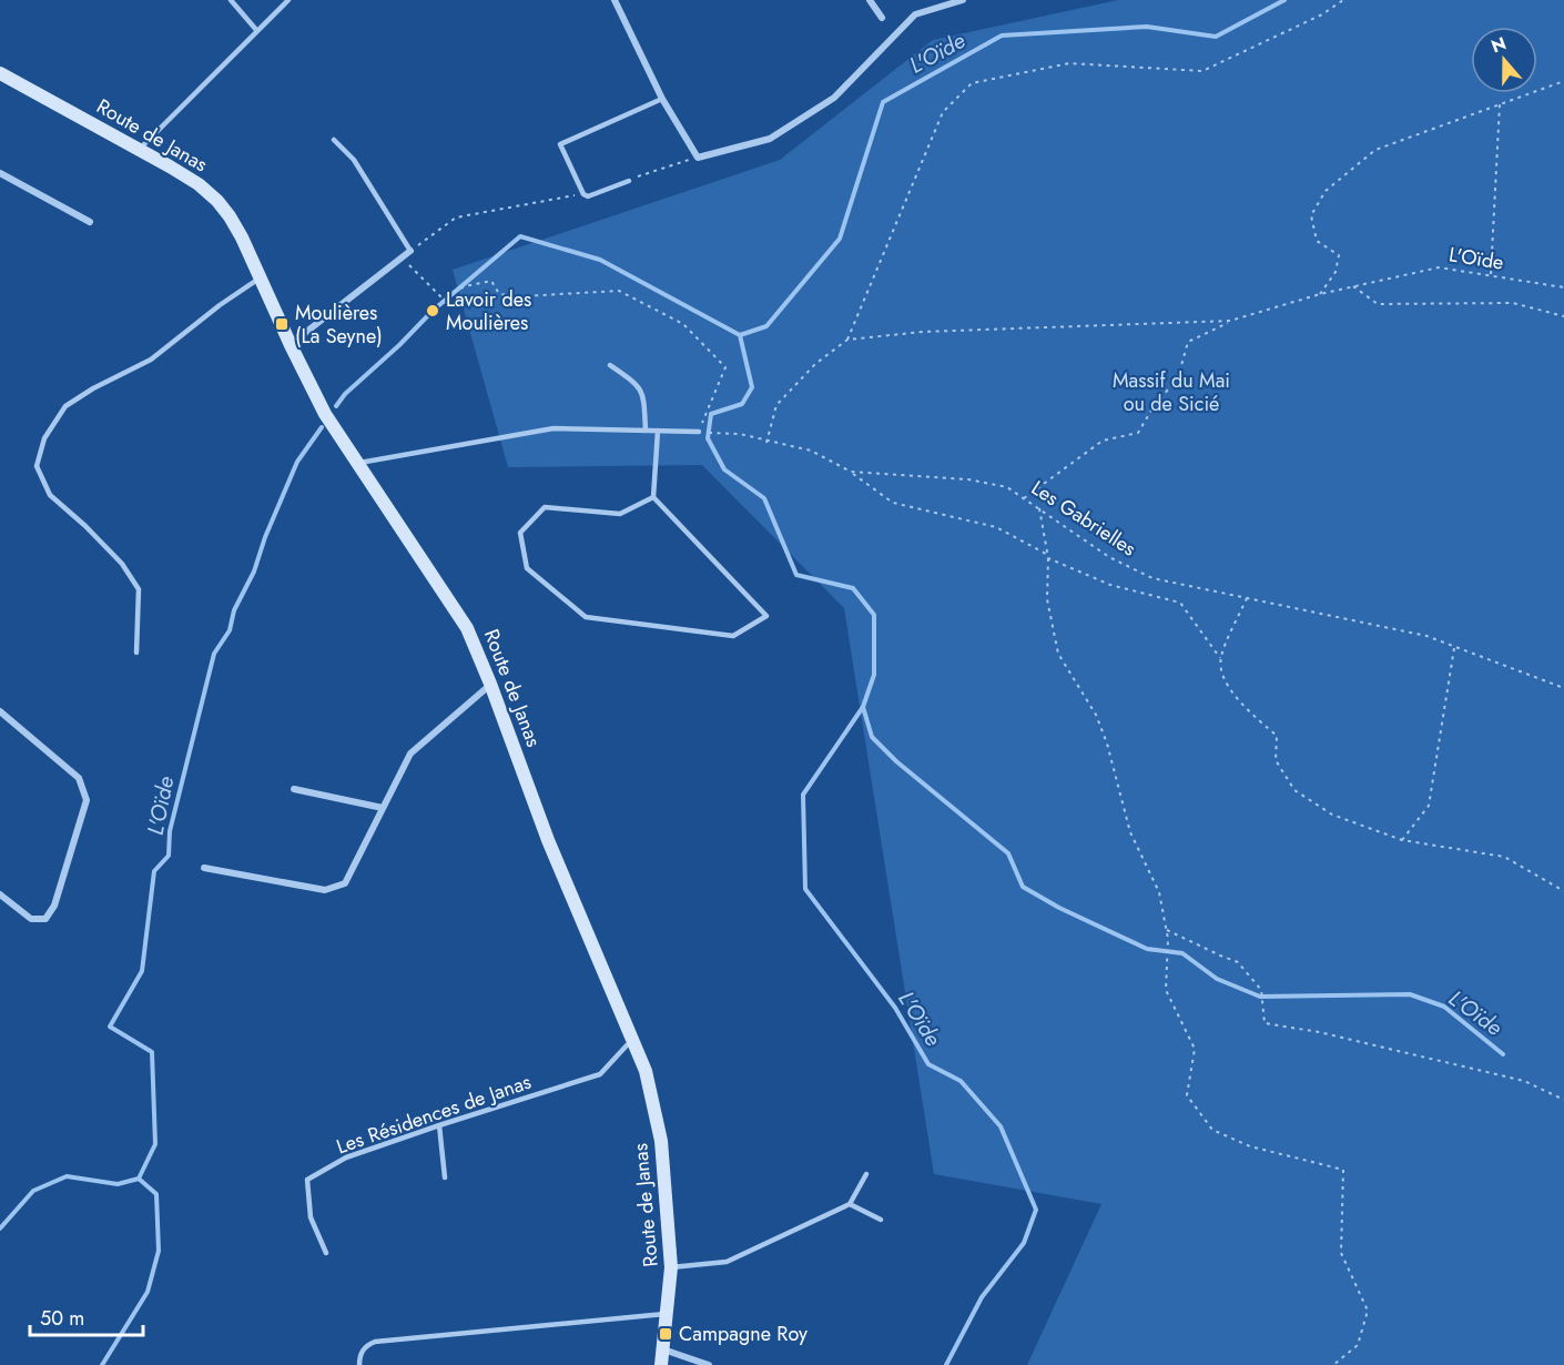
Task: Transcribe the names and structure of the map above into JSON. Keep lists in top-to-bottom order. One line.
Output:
{"streets":{"street":["Route de Janas"],"lane":["Les Résidences de Janas"],"path":["L'Oïde","Les Gabrielles"]},"crossings":[["Route de Janas","Les Résidences de Janas"]],"water":["L'Oïde"],"parks":["Massif du Mai ou de Sicié"],"places":{"other":["Lavoir des Moulières"],"transit":["Moulières (La Seyne)","Campagne Roy"]},"scale_bar":"50 m","north":"top"}
